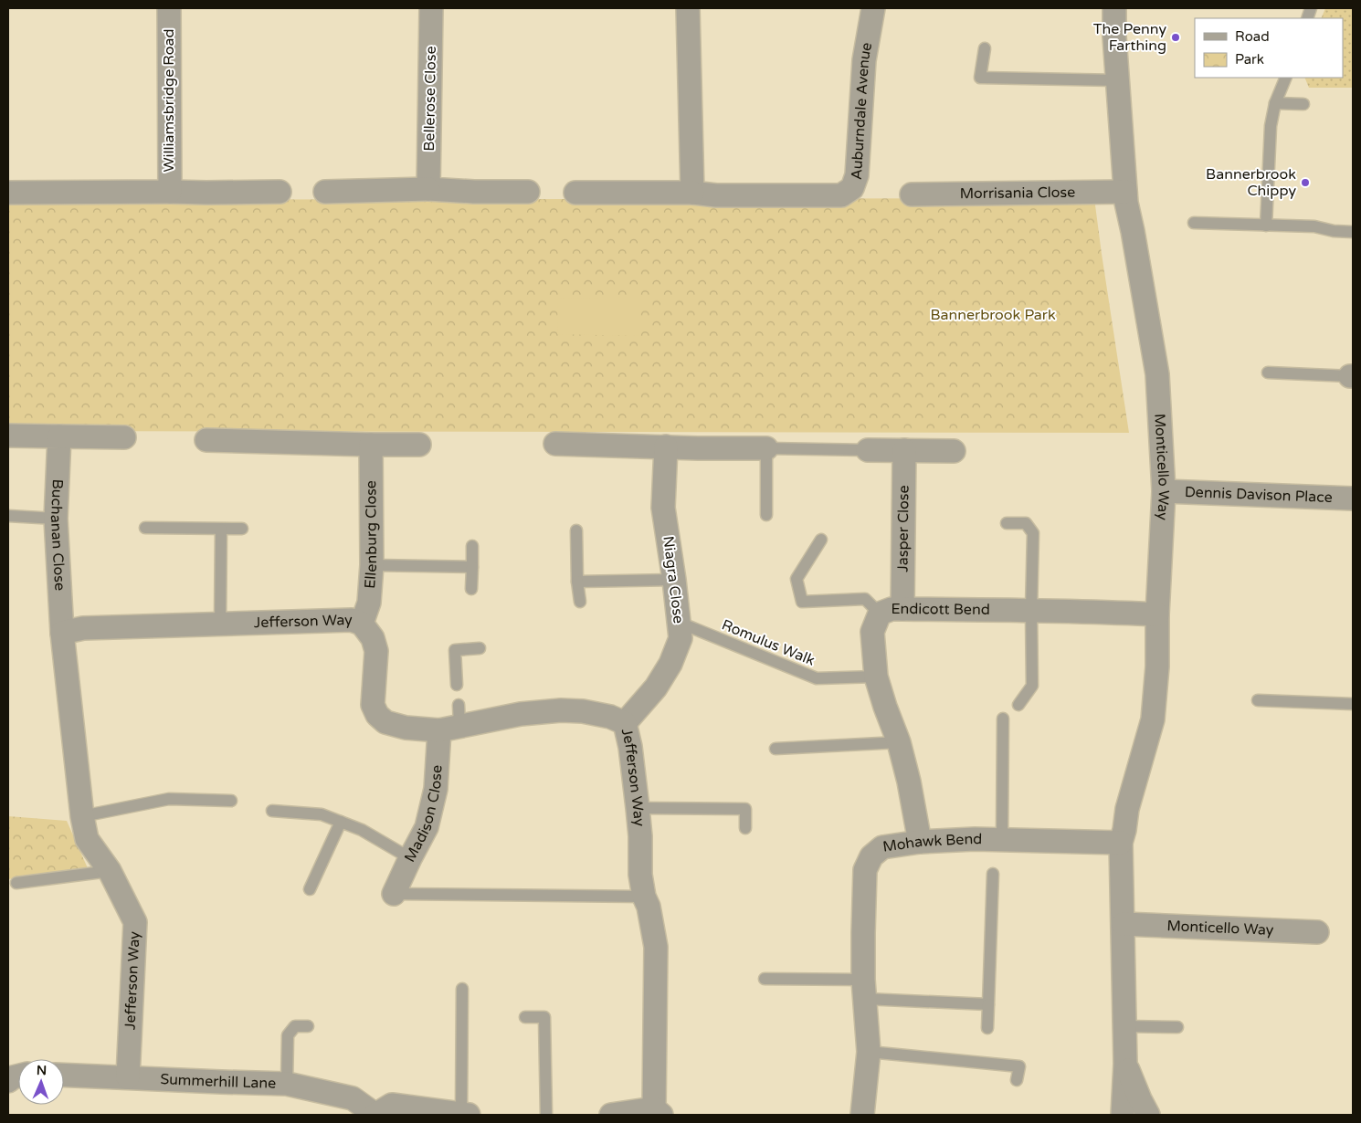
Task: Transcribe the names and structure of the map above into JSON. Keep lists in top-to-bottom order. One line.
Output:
{"streets":{"street":["Bellerose Close","Williamsbridge Road","Auburndale Avenue","Morrisania Close","Monticello Way","Dennis Davison Place","Jasper Close","Buchanan Close","Ellenburg Close","Niagra Close","Endicott Bend","Jefferson Way","Madison Close","Mohawk Bend","Summerhill Lane"],"lane":["Romulus Walk"]},"crossings":[["Morrisania Close","Monticello Way"],["Monticello Way","Dennis Davison Place"],["Monticello Way","Endicott Bend"],["Monticello Way","Mohawk Bend"],["Jasper Close","Endicott Bend"],["Buchanan Close","Jefferson Way"],["Ellenburg Close","Jefferson Way"],["Niagra Close","Jefferson Way"],["Niagra Close","Romulus Walk"],["Endicott Bend","Romulus Walk"],["Endicott Bend","Mohawk Bend"],["Jefferson Way","Madison Close"],["Jefferson Way","Summerhill Lane"]],"parks":["Bannerbrook Park"],"places":["The Penny Farthing","Bannerbrook Chippy"],"legend":["Road","Park"],"north":"top"}
